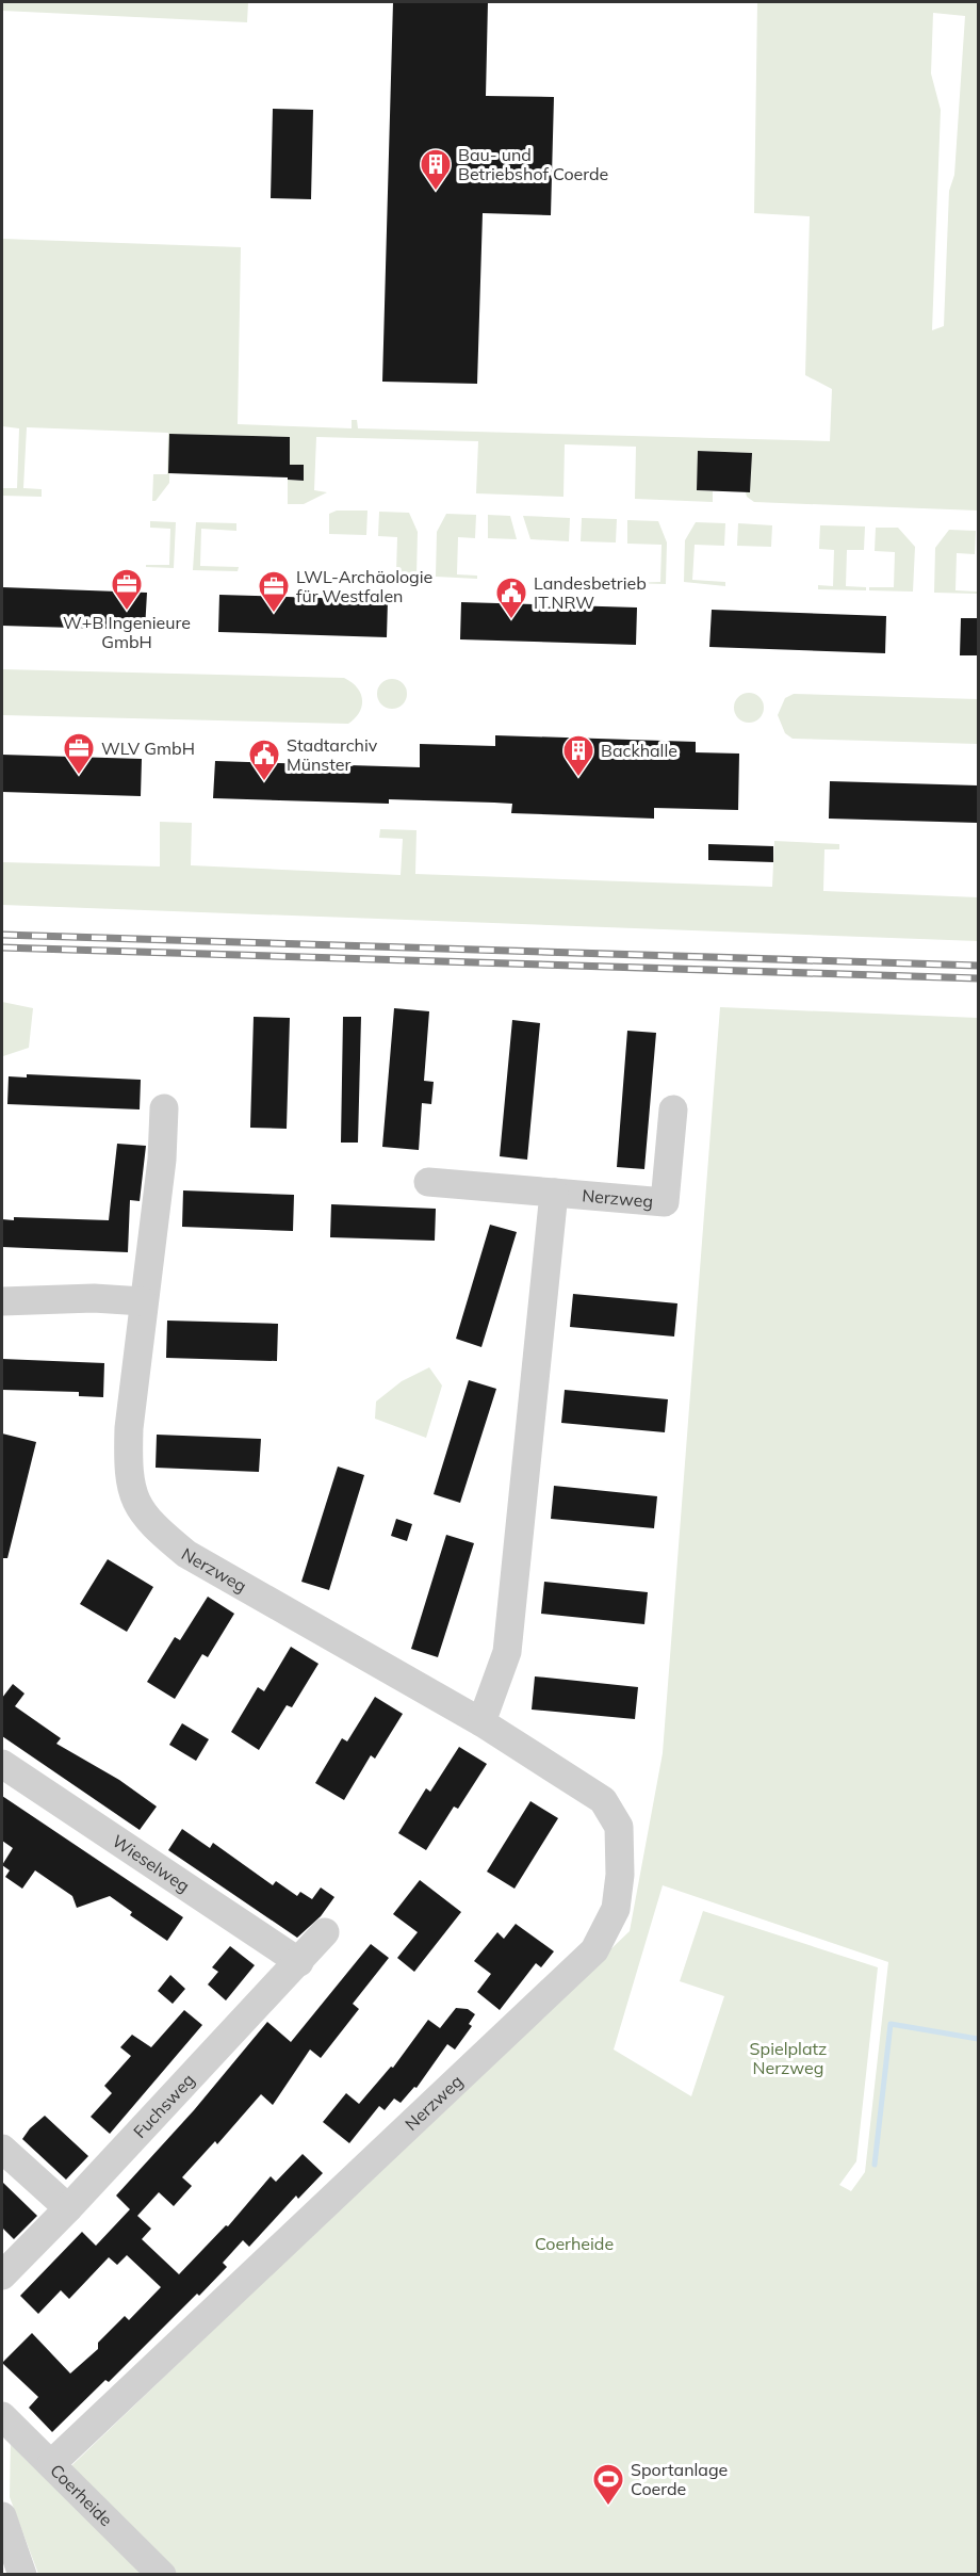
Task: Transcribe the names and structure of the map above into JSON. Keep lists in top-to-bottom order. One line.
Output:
{"streets":{"street":["Nerzweg","Wieselweg","Fuchsweg","Coerheide"]},"crossings":[["Nerzweg","Coerheide"],["Wieselweg","Fuchsweg"]],"parks":["Spielplatz Nerzweg","Coerheide"],"places":{"building":["Bau- und Betriebshof Coerde","Backhalle"],"office":["W+B Ingenieure GmbH","LWL-Archäologie für Westfalen","WLV GmbH"],"public building":["Landesbetrieb IT.NRW","Stadtarchiv Münster"],"sports":["Sportanlage Coerde"]}}
